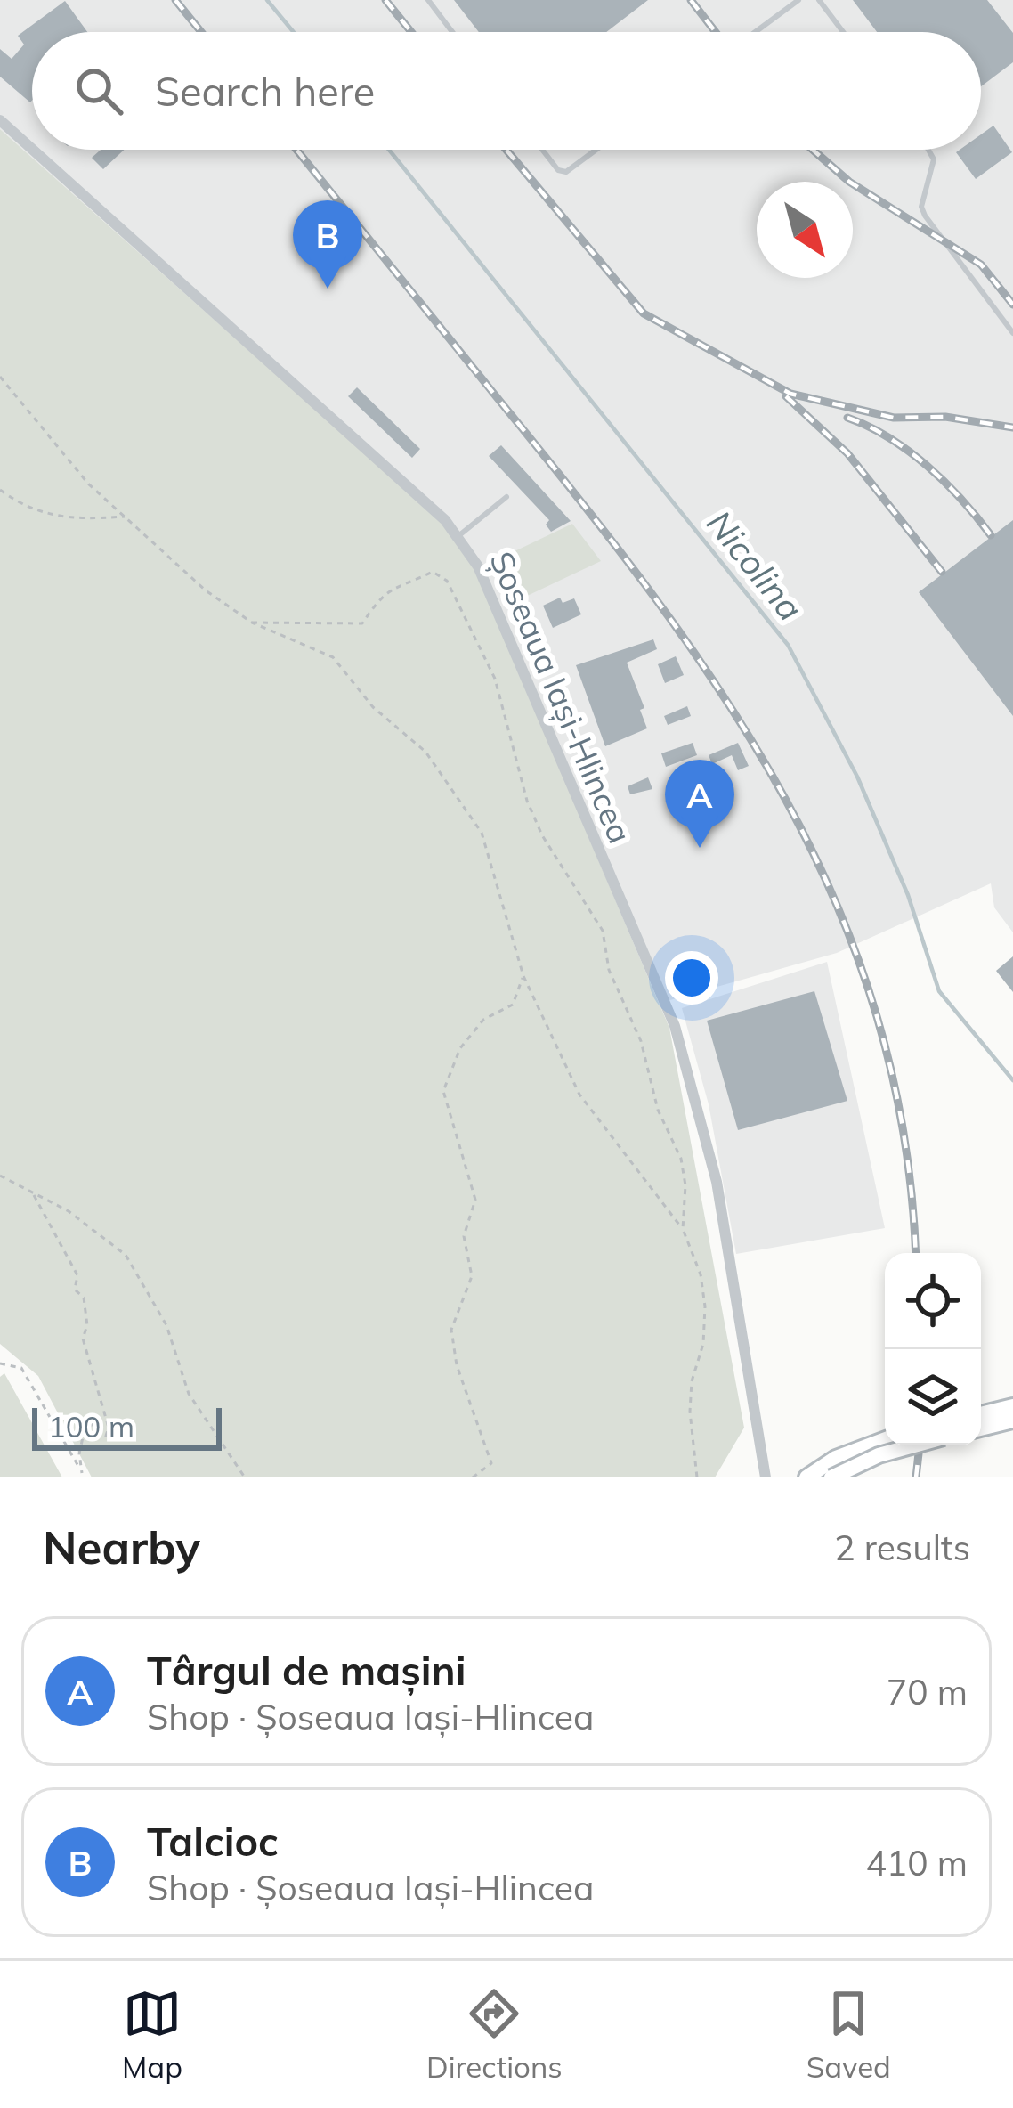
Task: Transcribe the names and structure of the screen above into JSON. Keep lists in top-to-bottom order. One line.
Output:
{"streets":{"street":["Șoseaua Iași-Hlincea"]},"water":["Nicolina"],"scale_bar":"100 m","north":"bottom right","page":{"search":"Search here","pins":["B","A"],"scale":"100 m","heading":["Nearby","2 results"],"list":[{"mark":"A","name":"Târgul de mașini","note":"Shop · Șoseaua Iași-Hlincea","value":"70 m"},{"mark":"B","name":"Talcioc","note":"Shop · Șoseaua Iași-Hlincea","value":"410 m"}],"nav":["Map","Directions","Saved"]}}
